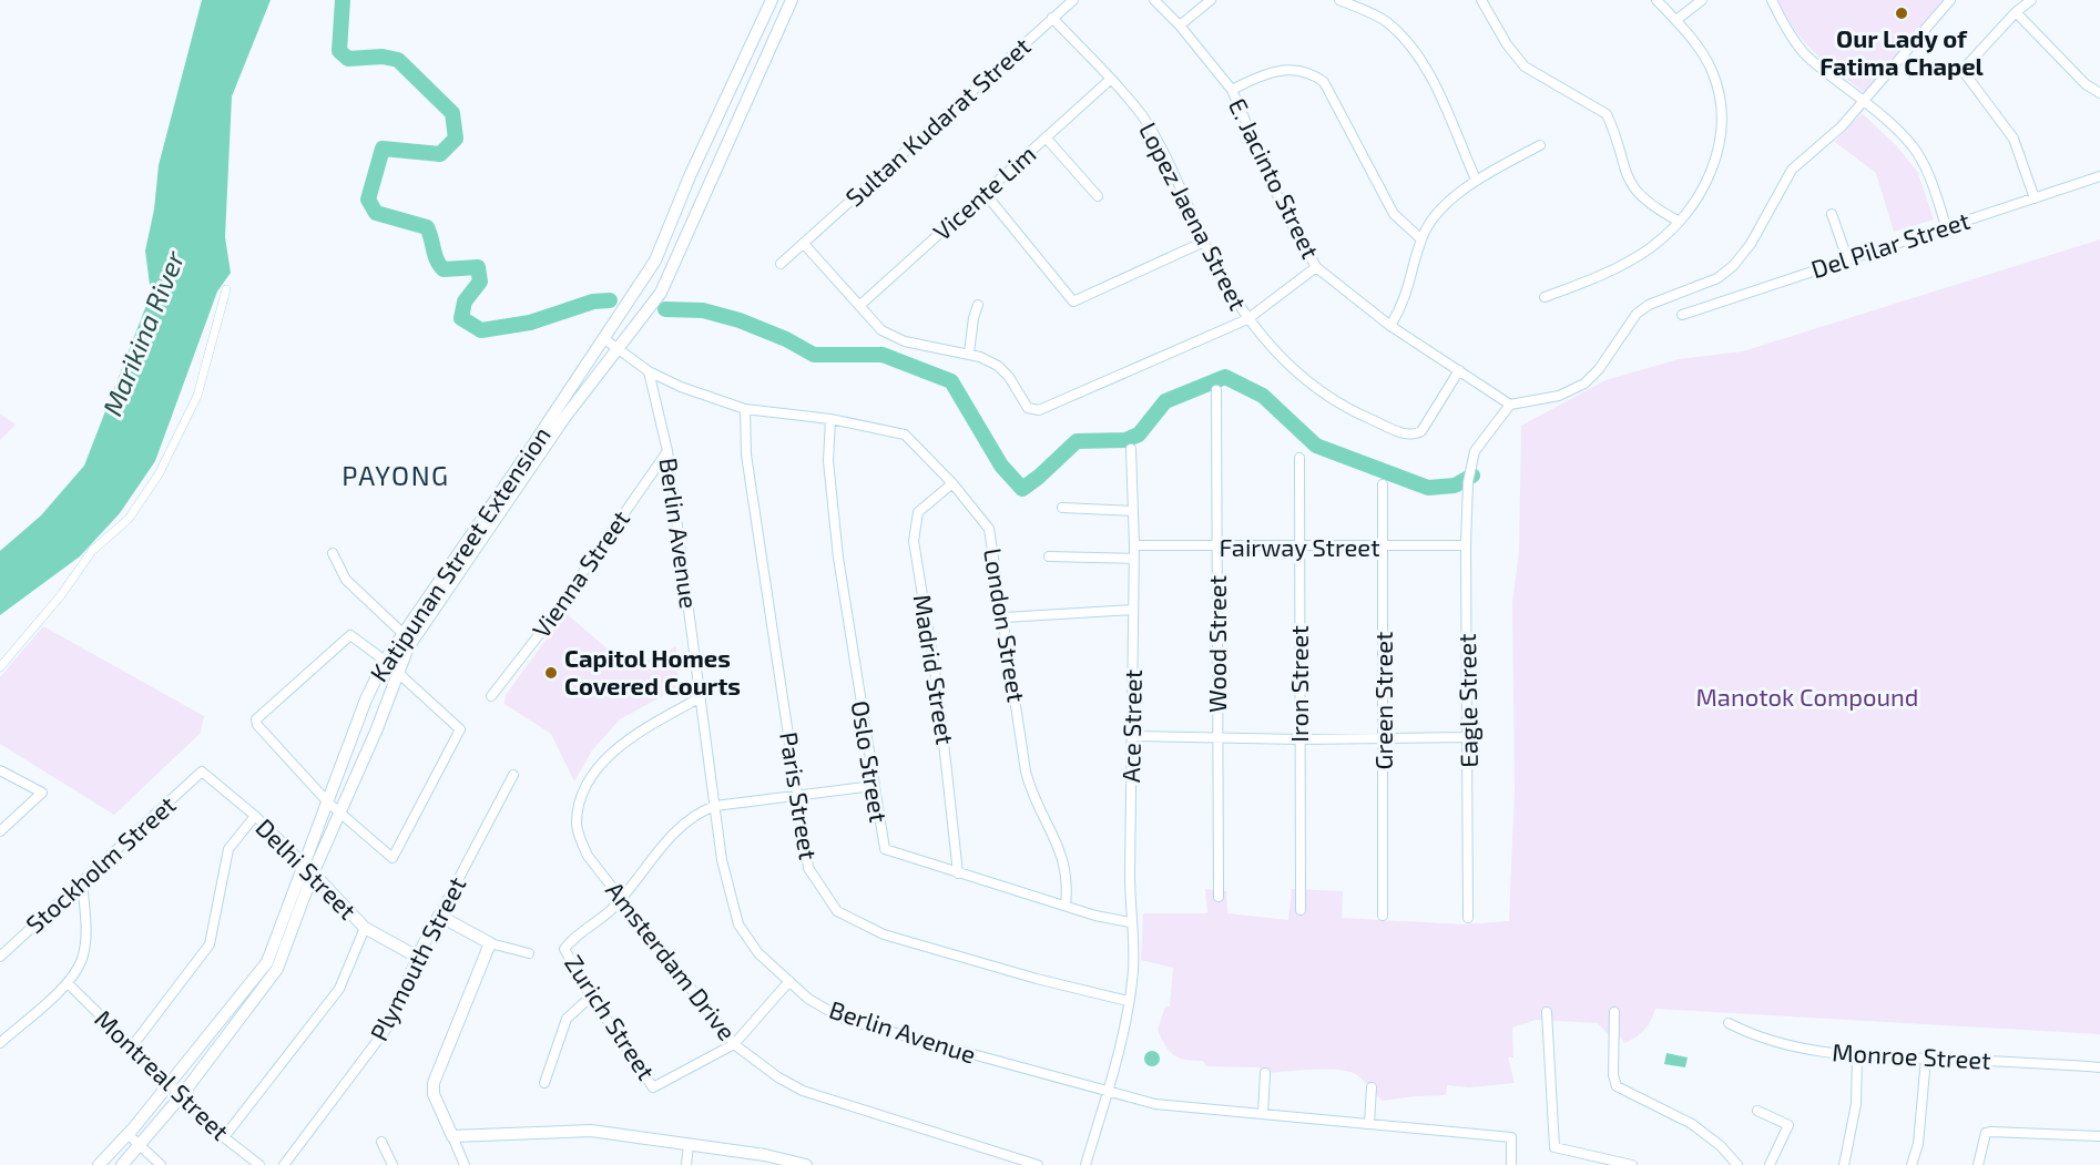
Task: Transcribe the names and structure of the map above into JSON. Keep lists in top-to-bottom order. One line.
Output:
{"streets":{"street":["Sultan Kudarat Street","E. Jacinto Street","Vicente Lim","Lopez Jaena Street","Del Pilar Street","Berlin Avenue","Fairway Street","Katipunan Street Extension","Vienna Street","London Street","Wood Street","Madrid Street","Iron Street","Green Street","Eagle Street","Ace Street","Oslo Street","Paris Street","Stockholm Street","Delhi Street","Plymouth Street","Amsterdam Drive","Zurich Street","Monroe Street","Montreal Street"]},"crossings":[["Sultan Kudarat Street","Lopez Jaena Street"],["E. Jacinto Street","Lopez Jaena Street"],["E. Jacinto Street","Eagle Street"],["Vicente Lim","Lopez Jaena Street"],["Berlin Avenue","Vienna Street"],["Berlin Avenue","London Street"],["Berlin Avenue","Ace Street"],["Berlin Avenue","Amsterdam Drive"],["Fairway Street","Wood Street"],["Fairway Street","Iron Street"],["Fairway Street","Green Street"],["Fairway Street","Eagle Street"],["Fairway Street","Ace Street"],["Katipunan Street Extension","Delhi Street"],["Katipunan Street Extension","Montreal Street"],["London Street","Madrid Street"],["London Street","Oslo Street"],["London Street","Paris Street"],["Madrid Street","Oslo Street"],["Ace Street","Oslo Street"],["Ace Street","Paris Street"],["Stockholm Street","Delhi Street"],["Delhi Street","Plymouth Street"],["Amsterdam Drive","Zurich Street"]],"districts":["PAYONG"],"water":["Marikina River"],"parks":["Manotok Compound"],"places":["Our Lady of Fatima Chapel","Capitol Homes Covered Courts"]}
